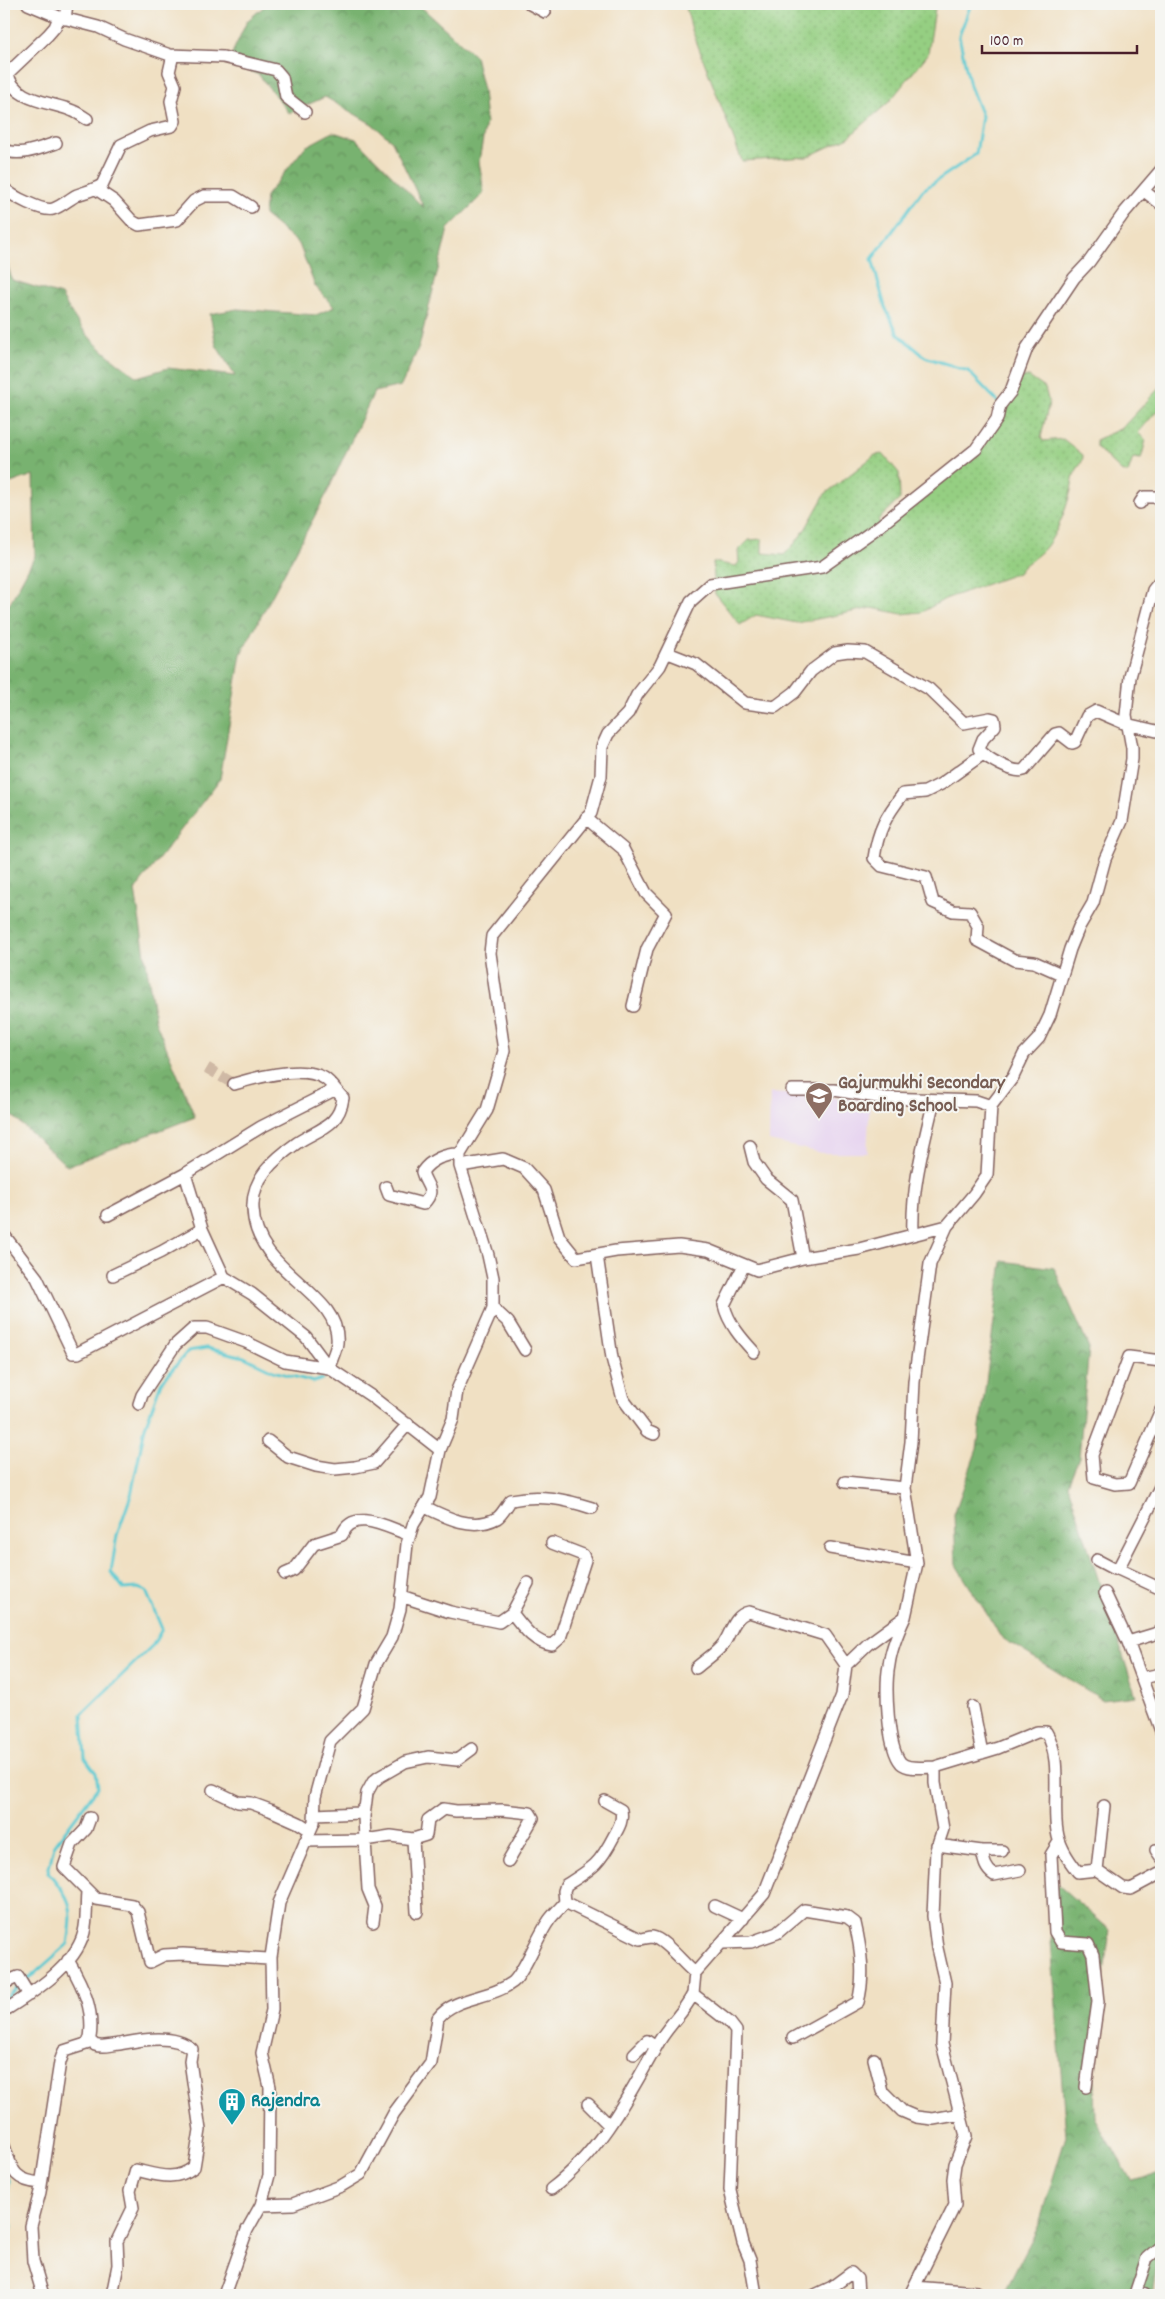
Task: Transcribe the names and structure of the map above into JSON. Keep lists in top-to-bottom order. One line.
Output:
{"places":{"school or university":["Gajurmukhi Secondary Boarding School"],"building":["Rajendra"]},"scale_bar":"100 m"}
